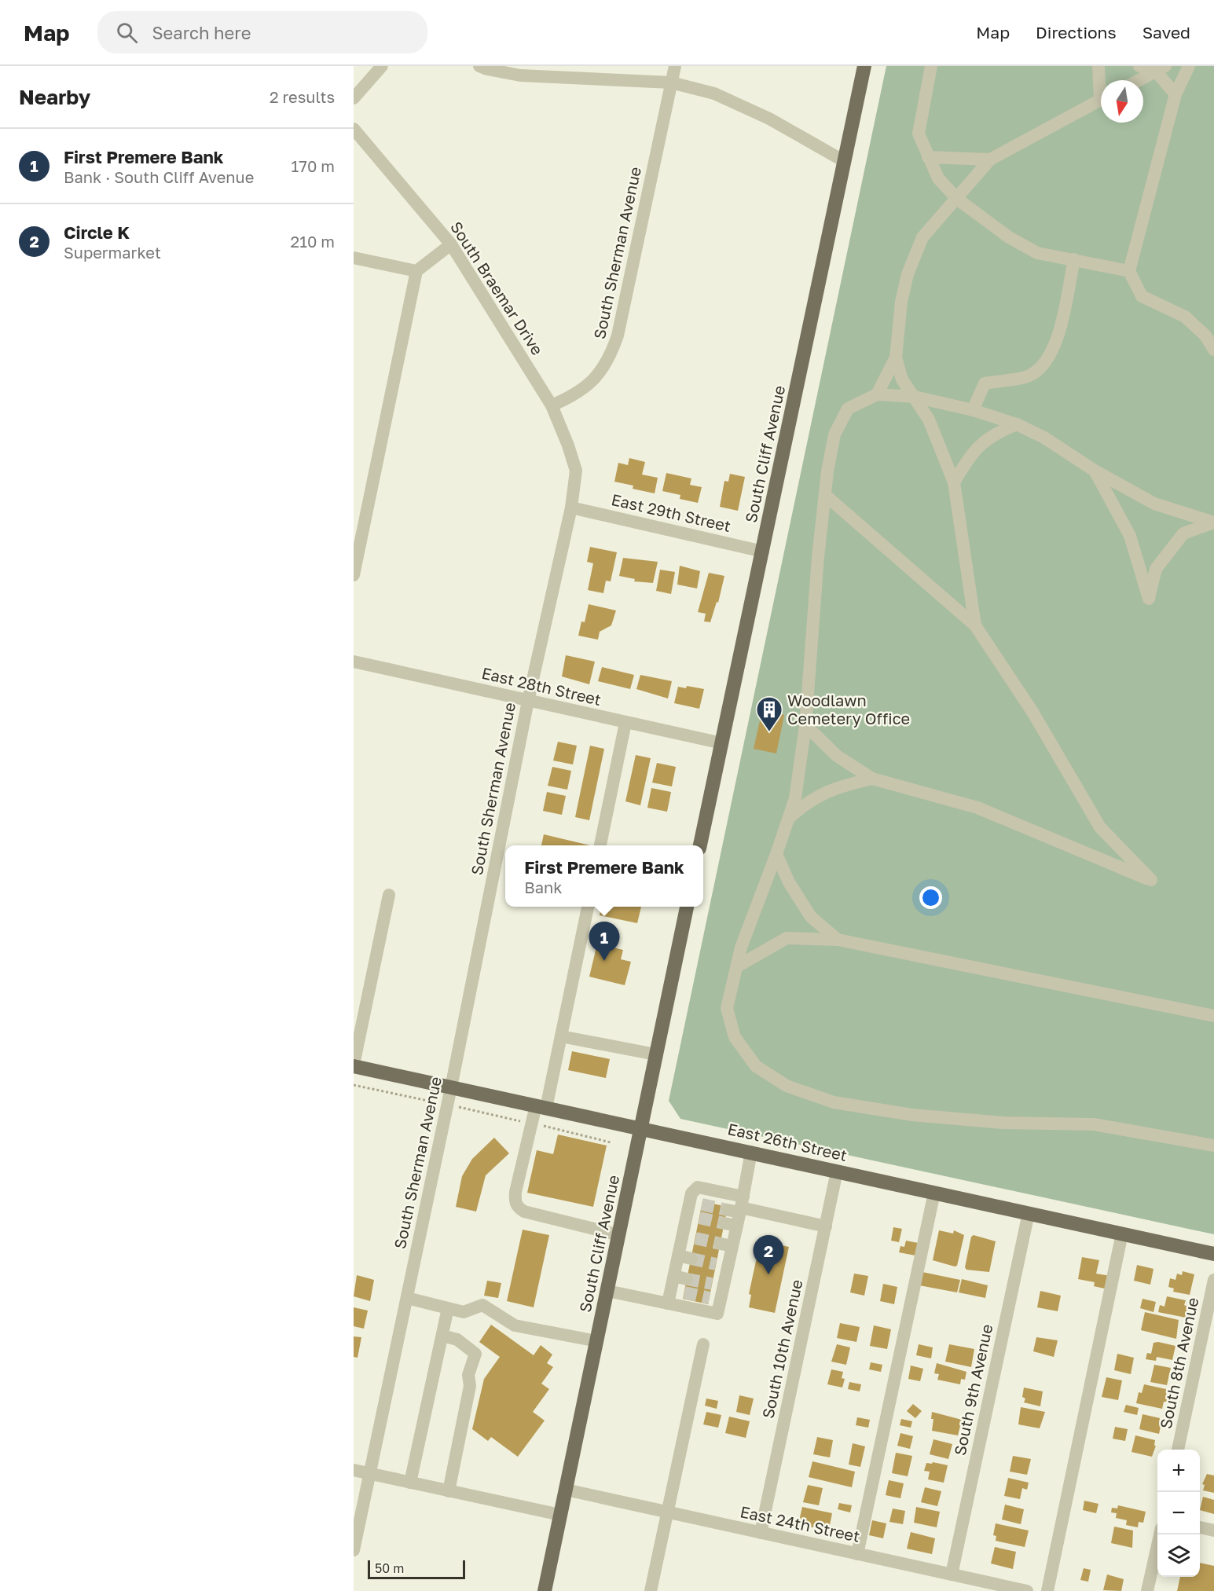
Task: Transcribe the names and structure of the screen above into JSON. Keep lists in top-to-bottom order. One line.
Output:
{"streets":{"main road":["South Cliff Avenue","East 26th Street"],"street":["South Sherman Avenue","South Braemar Drive","East 29th Street","East 28th Street","South 10th Avenue","South 8th Avenue","South 9th Avenue","East 24th Street"]},"crossings":[["South Sherman Avenue","South Braemar Drive"],["South Sherman Avenue","East 29th Street"],["South Sherman Avenue","East 28th Street"],["South Sherman Avenue","East 26th Street"],["South Cliff Avenue","East 29th Street"],["South Cliff Avenue","East 28th Street"],["South Cliff Avenue","East 26th Street"],["South Cliff Avenue","East 24th Street"],["East 26th Street","South 10th Avenue"],["East 26th Street","South 9th Avenue"],["South 10th Avenue","East 24th Street"],["South 9th Avenue","East 24th Street"]],"places":{"building":["Woodlawn Cemetery Office"]},"scale_bar":"50 m","north":"bottom","page":{"header":"Map","search":"Search here","nav":["Map","Directions","Saved"],"heading":["Nearby","2 results"],"list":[{"mark":"1","name":"First Premere Bank","note":"Bank · South Cliff Avenue","value":"170 m"},{"mark":"2","name":"Circle K","note":"Supermarket","value":"210 m"}],"popup":["First Premere Bank","Bank"],"pins":["1","2"],"map_buttons":["+","−"],"scale":"50 m"}}
